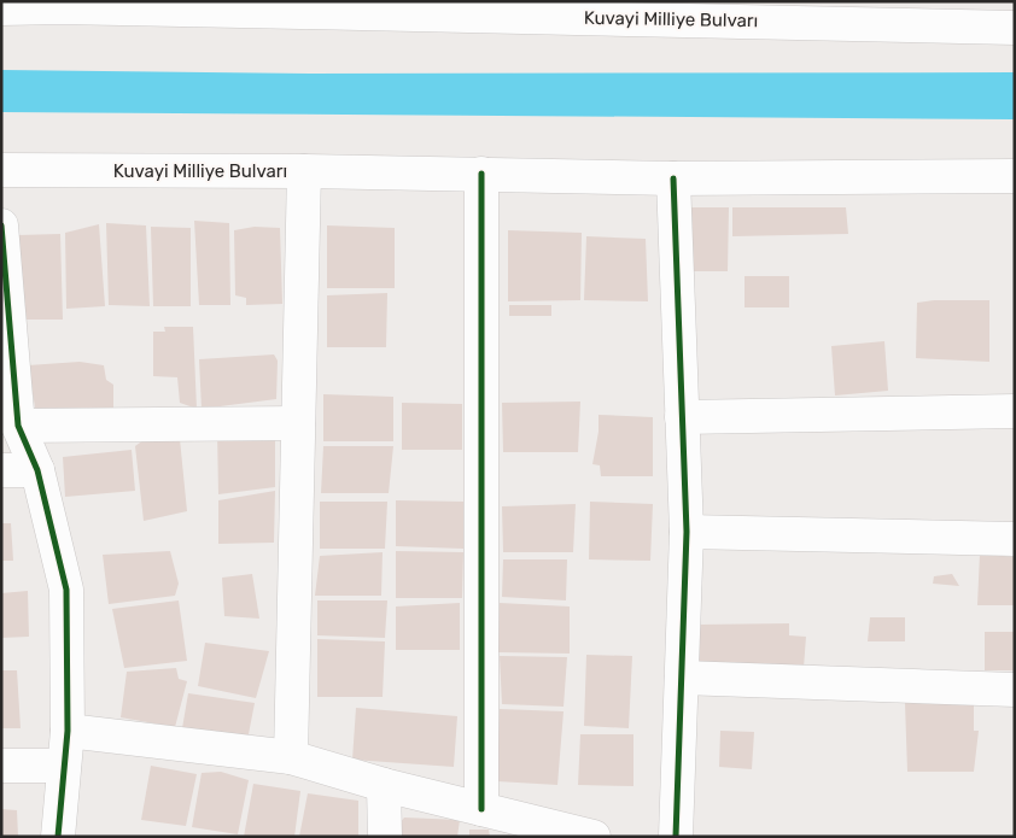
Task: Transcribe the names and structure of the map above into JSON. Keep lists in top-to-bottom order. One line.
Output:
{"streets":{"street":["Kuvayi Milliye Bulvarı"]}}
